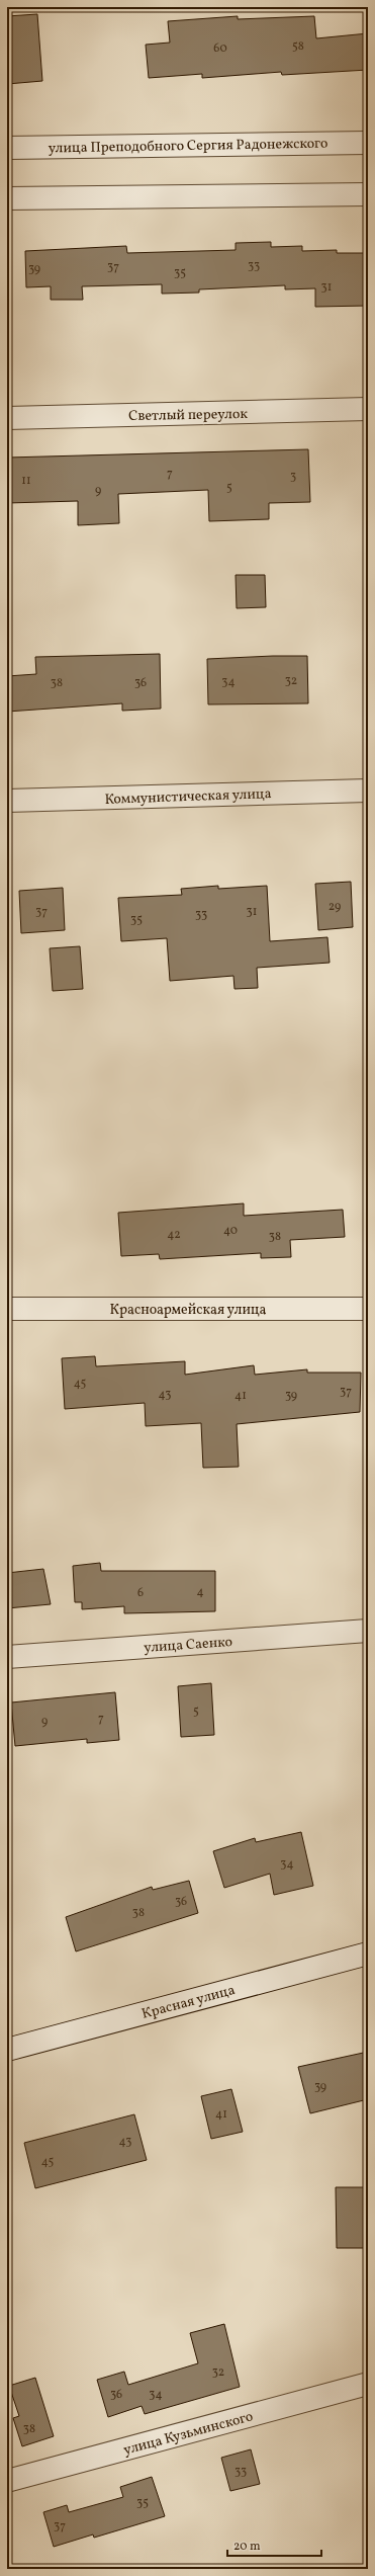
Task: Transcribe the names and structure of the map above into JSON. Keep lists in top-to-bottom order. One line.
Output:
{"streets":{"street":["улица Преподобного Сергия Радонежского","Светлый переулок","Коммунистическая улица","Красноармейская улица","улица Саенко","Красная улица","улица Кузьминского"]},"house_numbers":["58","60","33","37","39","35","31","7","3","11","5","9","32","34","38","36","29","37","31","33","35","40","42","38","45","37","43","41","39","4","6","5","7","9","34","36","38","39","41","43","45","32","36","34","38","33","35","37"],"scale_bar":"20 m"}
